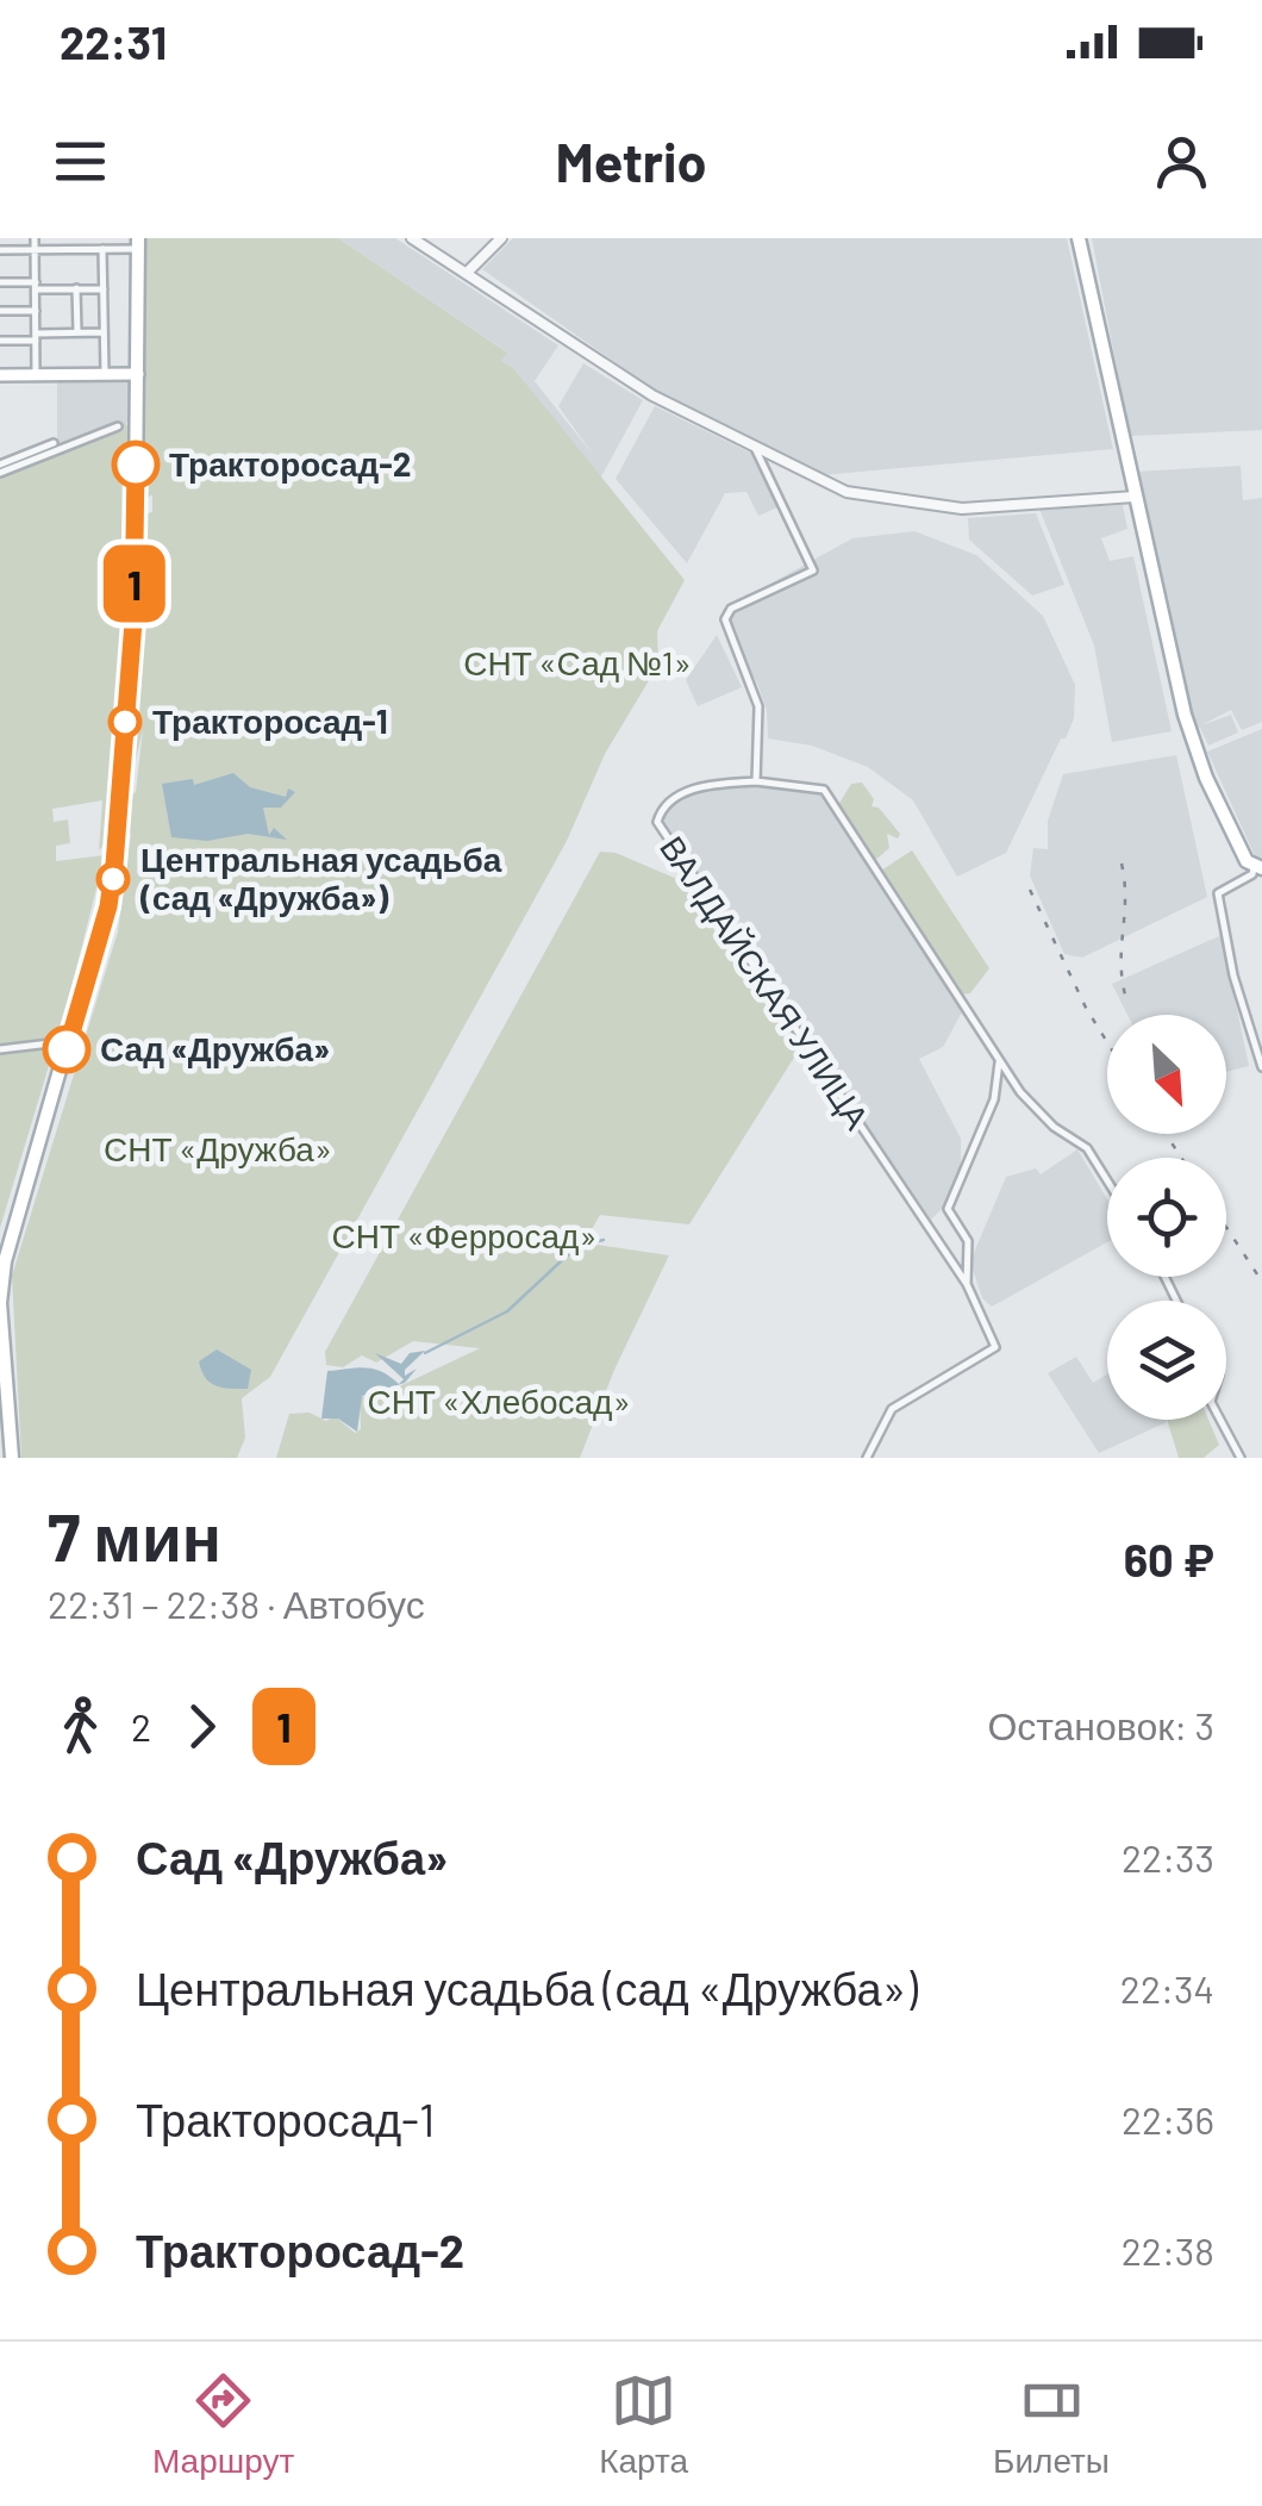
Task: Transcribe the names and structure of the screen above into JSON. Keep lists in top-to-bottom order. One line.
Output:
{"streets":{"street":["ВАЛДАЙСКАЯ УЛИЦА"]},"parks":["СНТ «Сад №1»","СНТ «Дружба»","СНТ «Ферросад»","СНТ «Хлебосад»"],"places":["Тракторосад-2","Тракторосад-1","Центральная усадьба (сад «Дружба»)","Сад «Дружба»"],"lines":["bus line 1"],"north":"bottom right","page":{"status":"22:31","header":"Metrio","on_map":"1","heading":["7 мин","22:31 – 22:38 · Автобус","60 ₽"],"legs":["2","1","Остановок: 3"],"list":[{"name":"Сад «Дружба»","value":"22:33"},{"name":"Центральная усадьба (сад «Дружба»)","value":"22:34"},{"name":"Тракторосад-1","value":"22:36"},{"name":"Тракторосад-2","value":"22:38"}],"tabs":["Маршрут","Карта","Билеты"]}}
